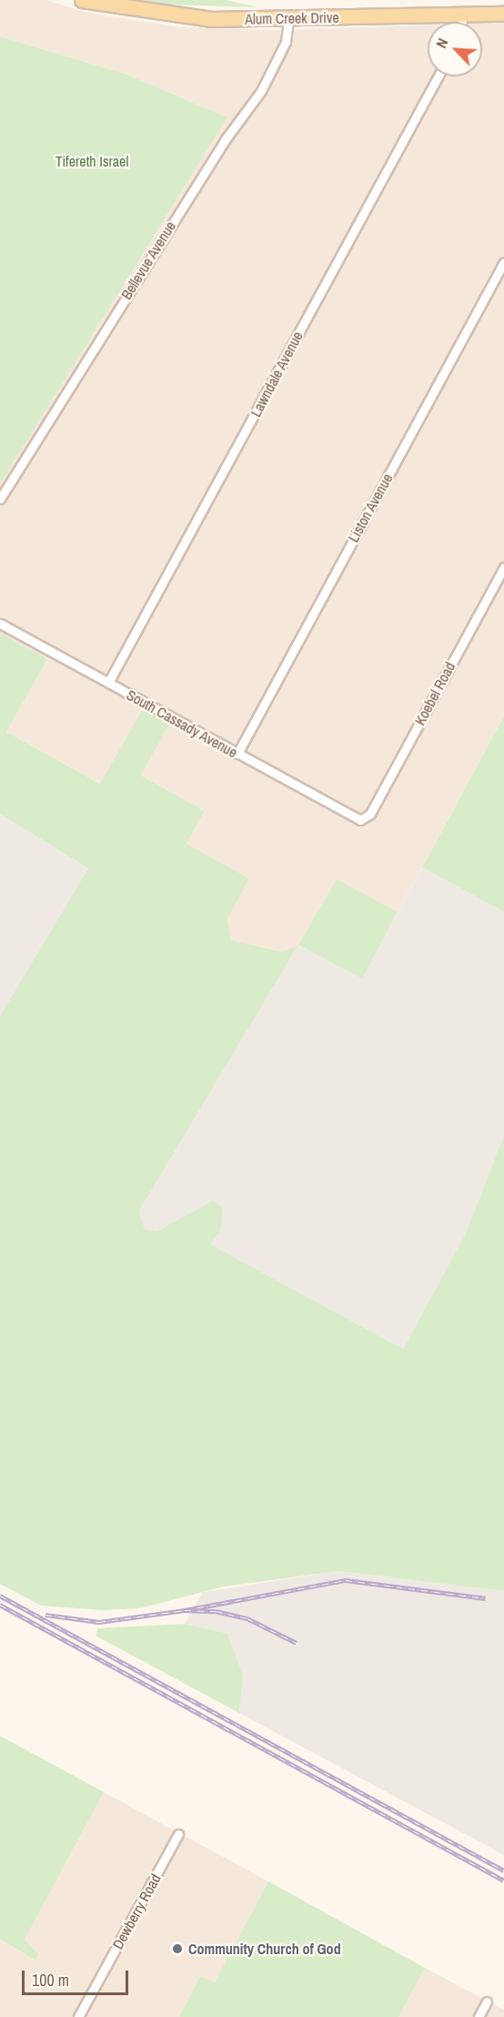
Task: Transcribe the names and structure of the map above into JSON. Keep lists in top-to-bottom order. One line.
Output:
{"streets":{"main road":["Alum Creek Drive"],"street":["Bellevue Avenue","Lawndale Avenue","Liston Avenue","Koebel Road","South Cassady Avenue","Dewberry Road"]},"crossings":[["Alum Creek Drive","Bellevue Avenue"],["Lawndale Avenue","South Cassady Avenue"],["Liston Avenue","South Cassady Avenue"],["Koebel Road","South Cassady Avenue"]],"parks":["Tifereth Israel"],"places":["Community Church of God"],"scale_bar":"100 m","north":"top left"}
